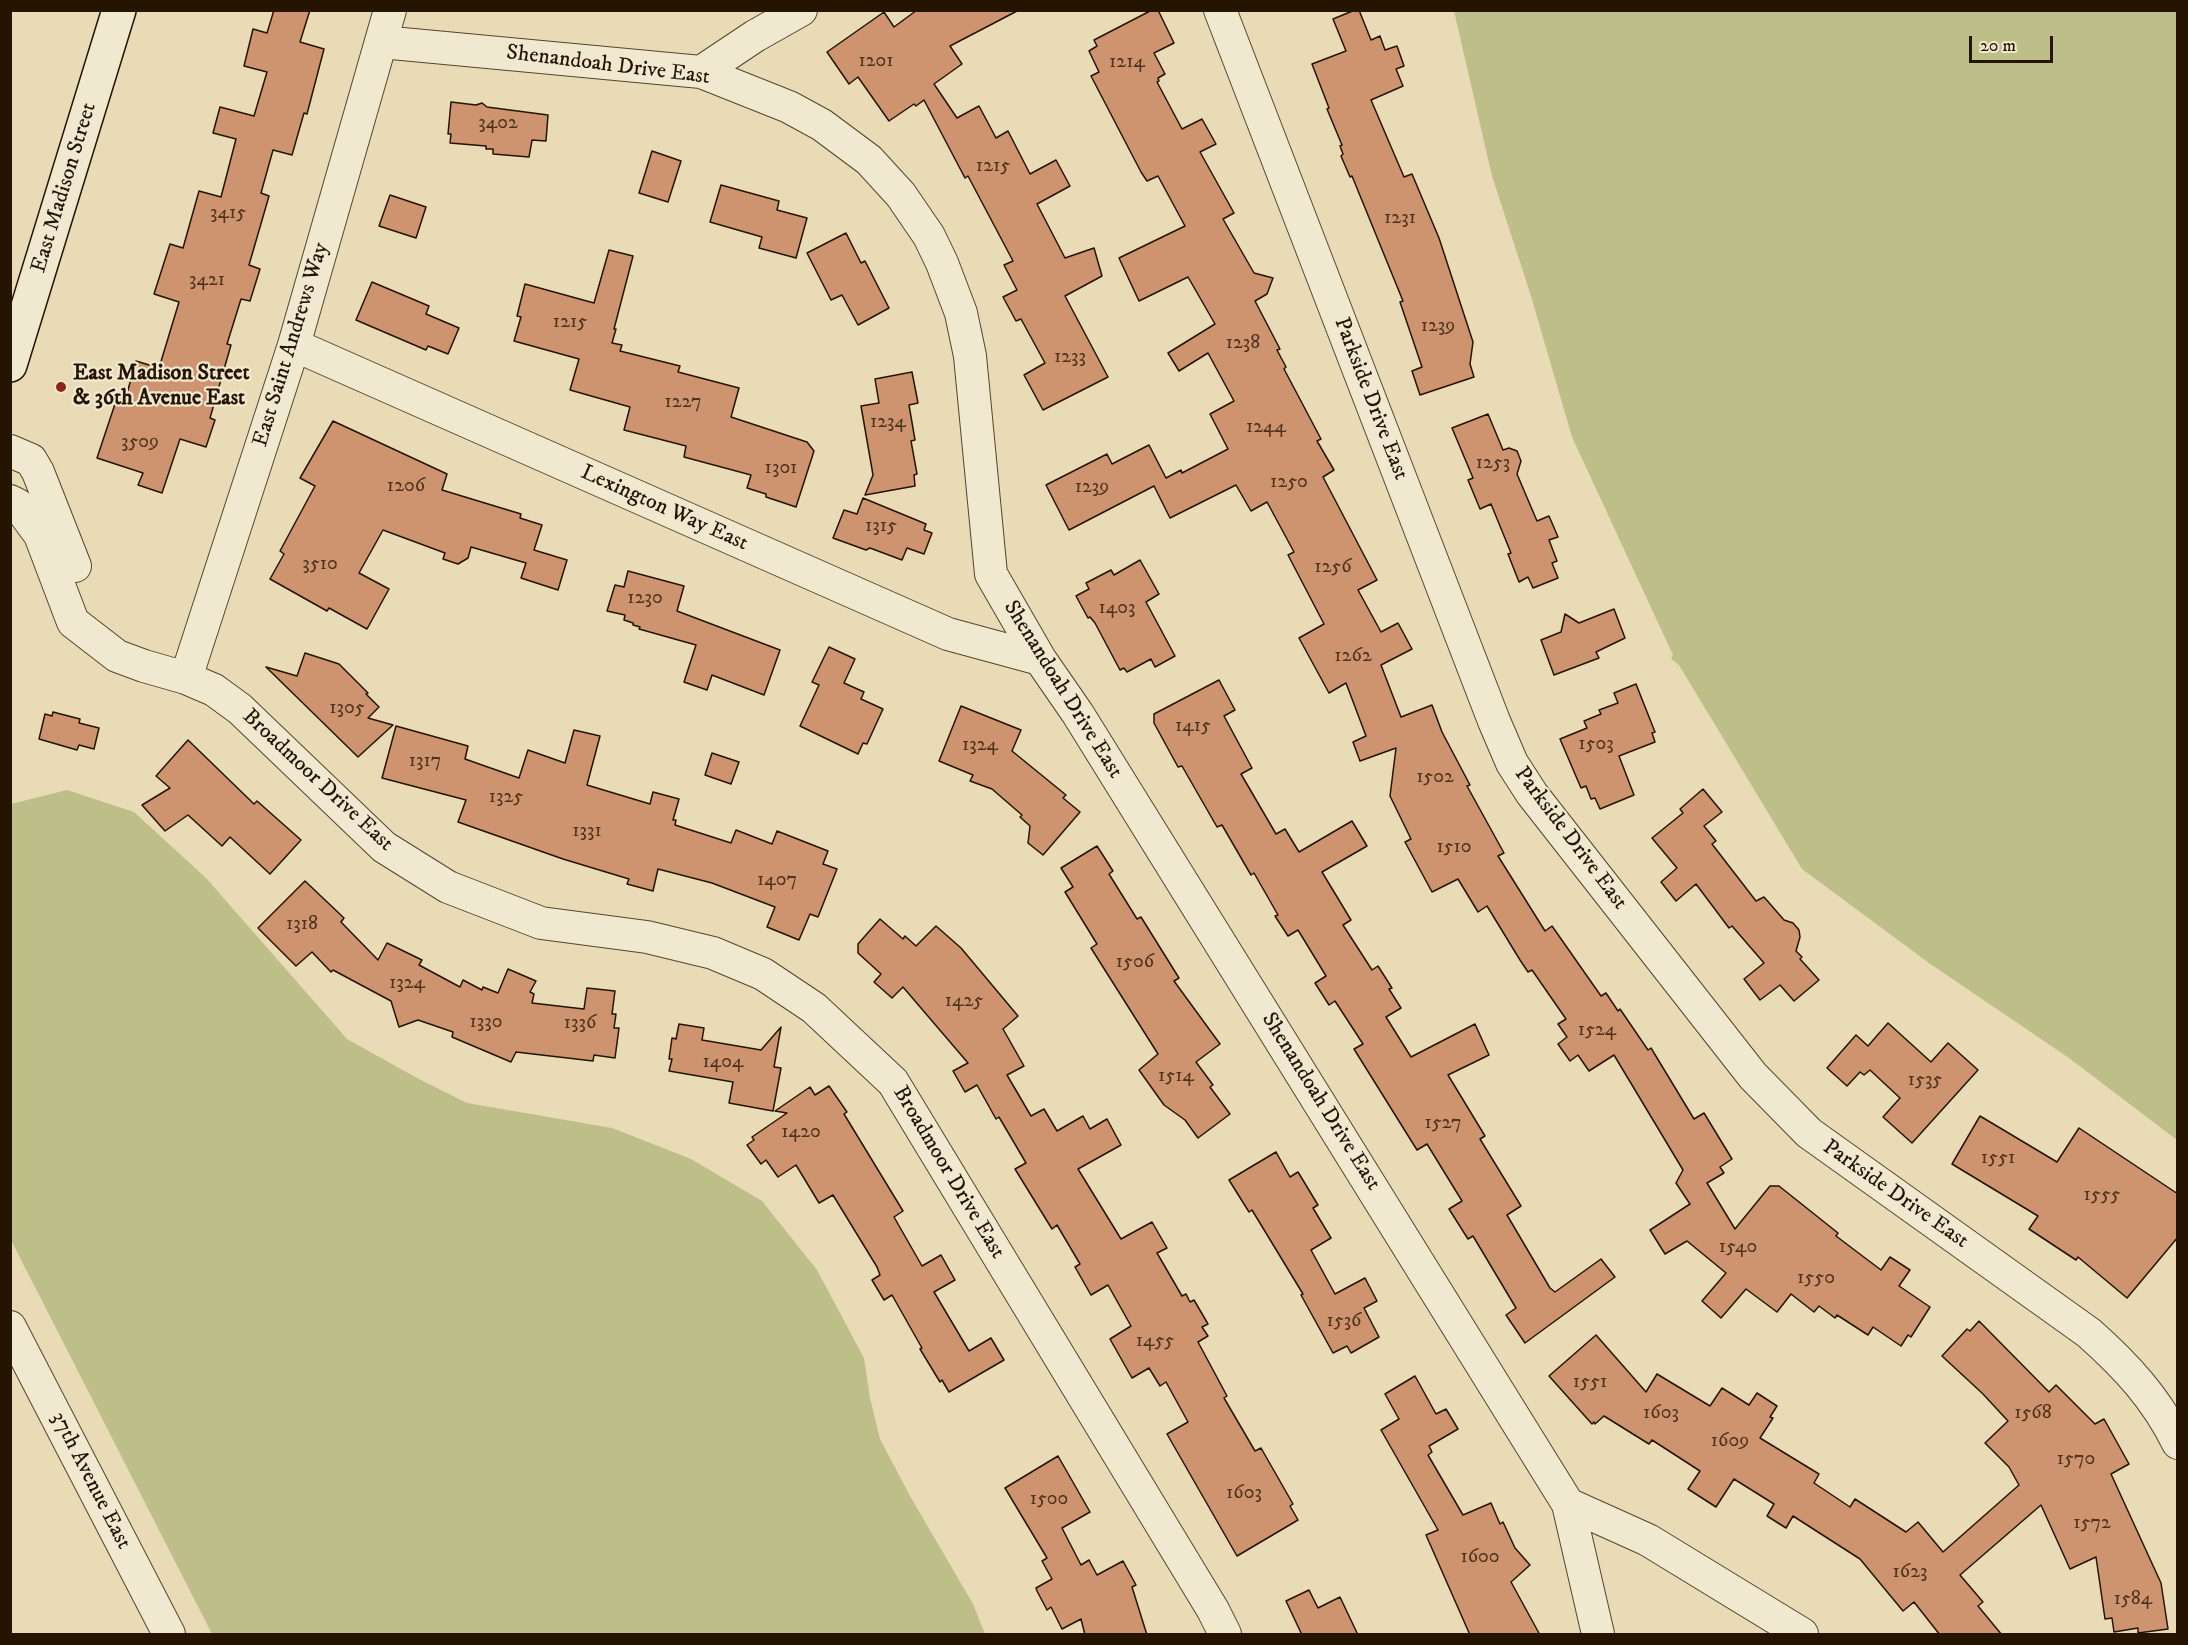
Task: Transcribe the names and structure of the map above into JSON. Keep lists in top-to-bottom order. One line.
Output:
{"streets":{"main road":["East Madison Street"],"street":["Shenandoah Drive East","East Saint Andrews Way","Parkside Drive East","Lexington Way East","Broadmoor Drive East","37th Avenue East"]},"crossings":[["Shenandoah Drive East","East Saint Andrews Way"],["Shenandoah Drive East","Lexington Way East"],["East Saint Andrews Way","Lexington Way East"],["East Saint Andrews Way","Broadmoor Drive East"]],"places":["East Madison Street & 36th Avenue East"],"house_numbers":["1201","1214","3402","1215","3415","1231","3421","1215","1239","1238","1233","1227","1234","1244","3509","1253","1301","1250","1206","1239","1315","3510","1256","1230","1403","1262","1305","1415","1503","1324","1317","1502","1325","1331","1510","1407","1318","1506","1324","1425","1330","1336","1524","1404","1514","1535","1527","1420","1551","1555","1540","1550","1536","1455","1551","1603","1568","1609","1570","1603","1500","1572","1600","1623","1584"],"scale_bar":"20 m"}
